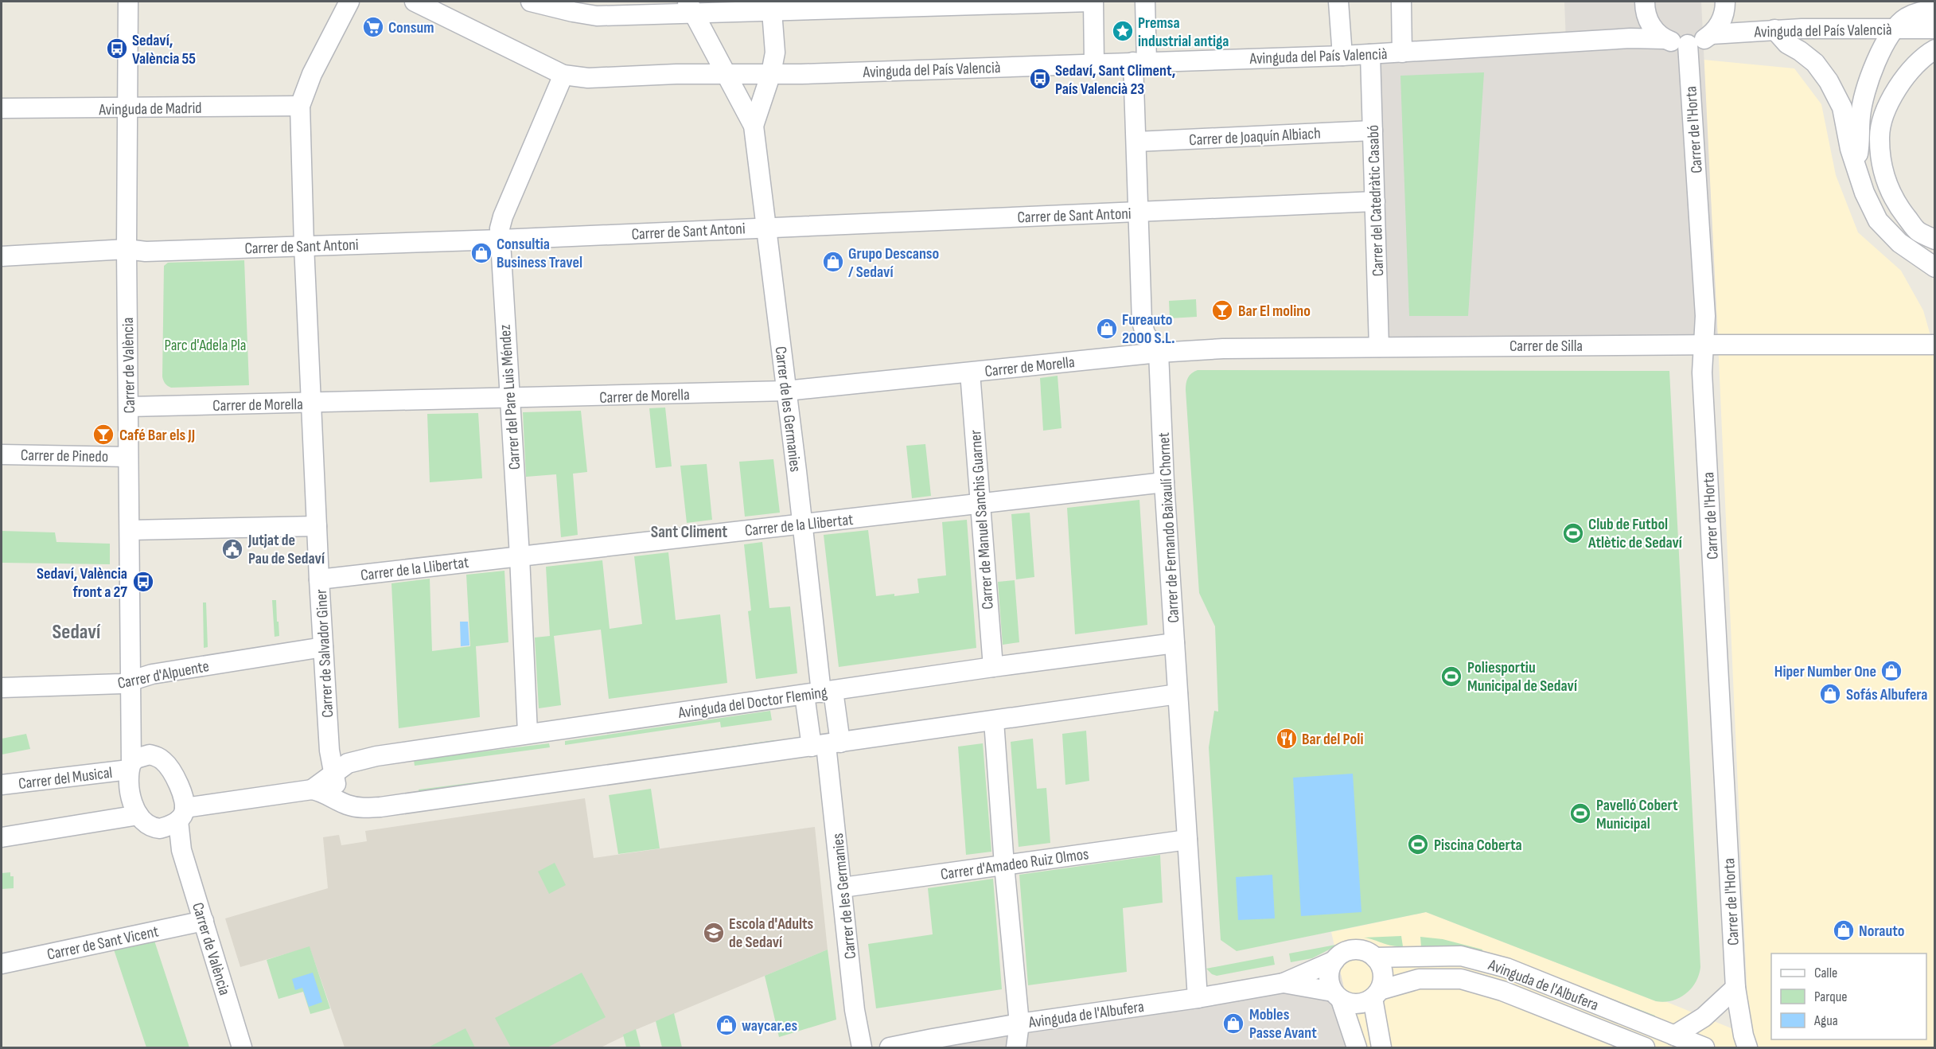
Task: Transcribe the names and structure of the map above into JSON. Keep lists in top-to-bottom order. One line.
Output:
{"streets":{"street":["Avinguda del País Valencià","Avinguda de Madrid","Carrer de l'Horta","Carrer de Joaquín Albiach","Carrer del Catedràtic Casabó","Carrer de Sant Antoni","Carrer de Silla","Carrer de València","Carrer de Morella","Carrer del Pare Luis Méndez","Carrer de les Germanies","Carrer de Pinedo","Carrer de Manuel Sanchis Guarner","Carrer de la Llibertat","Carrer de Fernando Baixaulí Chornet","Carrer de Salvador Giner","Carrer d'Alpuente","Avinguda del Doctor Fleming","Carrer del Musical","Carrer d'Amadeo Ruiz Olmos","Carrer de Sant Vicent","Avinguda de l'Albufera"]},"crossings":[["Avinguda del País Valencià","Carrer de l'Horta"],["Avinguda del País Valencià","Carrer del Catedràtic Casabó"],["Avinguda del País Valencià","Carrer del Pare Luis Méndez"],["Avinguda de Madrid","Carrer de València"],["Avinguda de Madrid","Carrer de Salvador Giner"],["Carrer de l'Horta","Carrer de Silla"],["Carrer de Joaquín Albiach","Carrer del Catedràtic Casabó"],["Carrer del Catedràtic Casabó","Carrer de Sant Antoni"],["Carrer del Catedràtic Casabó","Carrer de Silla"],["Carrer de Sant Antoni","Carrer de València"],["Carrer de Sant Antoni","Carrer del Pare Luis Méndez"],["Carrer de Sant Antoni","Carrer de les Germanies"],["Carrer de Sant Antoni","Carrer de Salvador Giner"],["Carrer de Silla","Carrer de Morella"],["Carrer de Silla","Carrer de Fernando Baixaulí Chornet"],["Carrer de València","Carrer de Morella"],["Carrer de València","Carrer de Pinedo"],["Carrer de València","Carrer d'Alpuente"],["Carrer de València","Avinguda del Doctor Fleming"],["Carrer de València","Carrer del Musical"],["Carrer de València","Carrer de Sant Vicent"],["Carrer de Morella","Carrer del Pare Luis Méndez"],["Carrer de Morella","Carrer de les Germanies"],["Carrer de Morella","Carrer de Manuel Sanchis Guarner"],["Carrer de Morella","Carrer de Fernando Baixaulí Chornet"],["Carrer de Morella","Carrer de Salvador Giner"],["Carrer del Pare Luis Méndez","Carrer de la Llibertat"],["Carrer del Pare Luis Méndez","Avinguda del Doctor Fleming"],["Carrer de les Germanies","Carrer de la Llibertat"],["Carrer de les Germanies","Avinguda del Doctor Fleming"],["Carrer de les Germanies","Carrer d'Amadeo Ruiz Olmos"],["Carrer de Manuel Sanchis Guarner","Carrer de la Llibertat"],["Carrer de Manuel Sanchis Guarner","Avinguda del Doctor Fleming"],["Carrer de la Llibertat","Carrer de Fernando Baixaulí Chornet"],["Carrer de la Llibertat","Carrer de Salvador Giner"],["Carrer de Fernando Baixaulí Chornet","Avinguda del Doctor Fleming"],["Carrer de Fernando Baixaulí Chornet","Carrer d'Amadeo Ruiz Olmos"],["Carrer de Fernando Baixaulí Chornet","Avinguda de l'Albufera"],["Carrer de Salvador Giner","Carrer d'Alpuente"],["Carrer de Salvador Giner","Avinguda del Doctor Fleming"],["Avinguda del Doctor Fleming","Carrer del Musical"]],"districts":["Sant Climent","Sedaví"],"parks":["Parc d'Adela Pla"],"places":{"supermarket":["Consum"],"place":["Premsa industrial antiga"],"bus stop":["Sedaví, València 55","Sedaví, Sant Climent, País Valencià 23","Sedaví, València front a 27"],"shop":["Consultia Business Travel","Grupo Descanso / Sedaví","Fureauto 2000 S.L.","Hiper Number One","Sofás Albufera","Norauto","Mobles Passe Avant","waycar.es"],"bar":["Bar El molino","Café Bar els JJ"],"sports":["Club de Futbol Atlètic de Sedaví","Poliesportiu Municipal de Sedaví","Pavelló Cobert Municipal","Piscina Coberta"],"public building":["Jutjat de Pau de Sedaví"],"restaurant":["Bar del Poli"],"school or university":["Escola d'Adults de Sedaví"]},"legend":["Calle","Parque","Agua"]}
